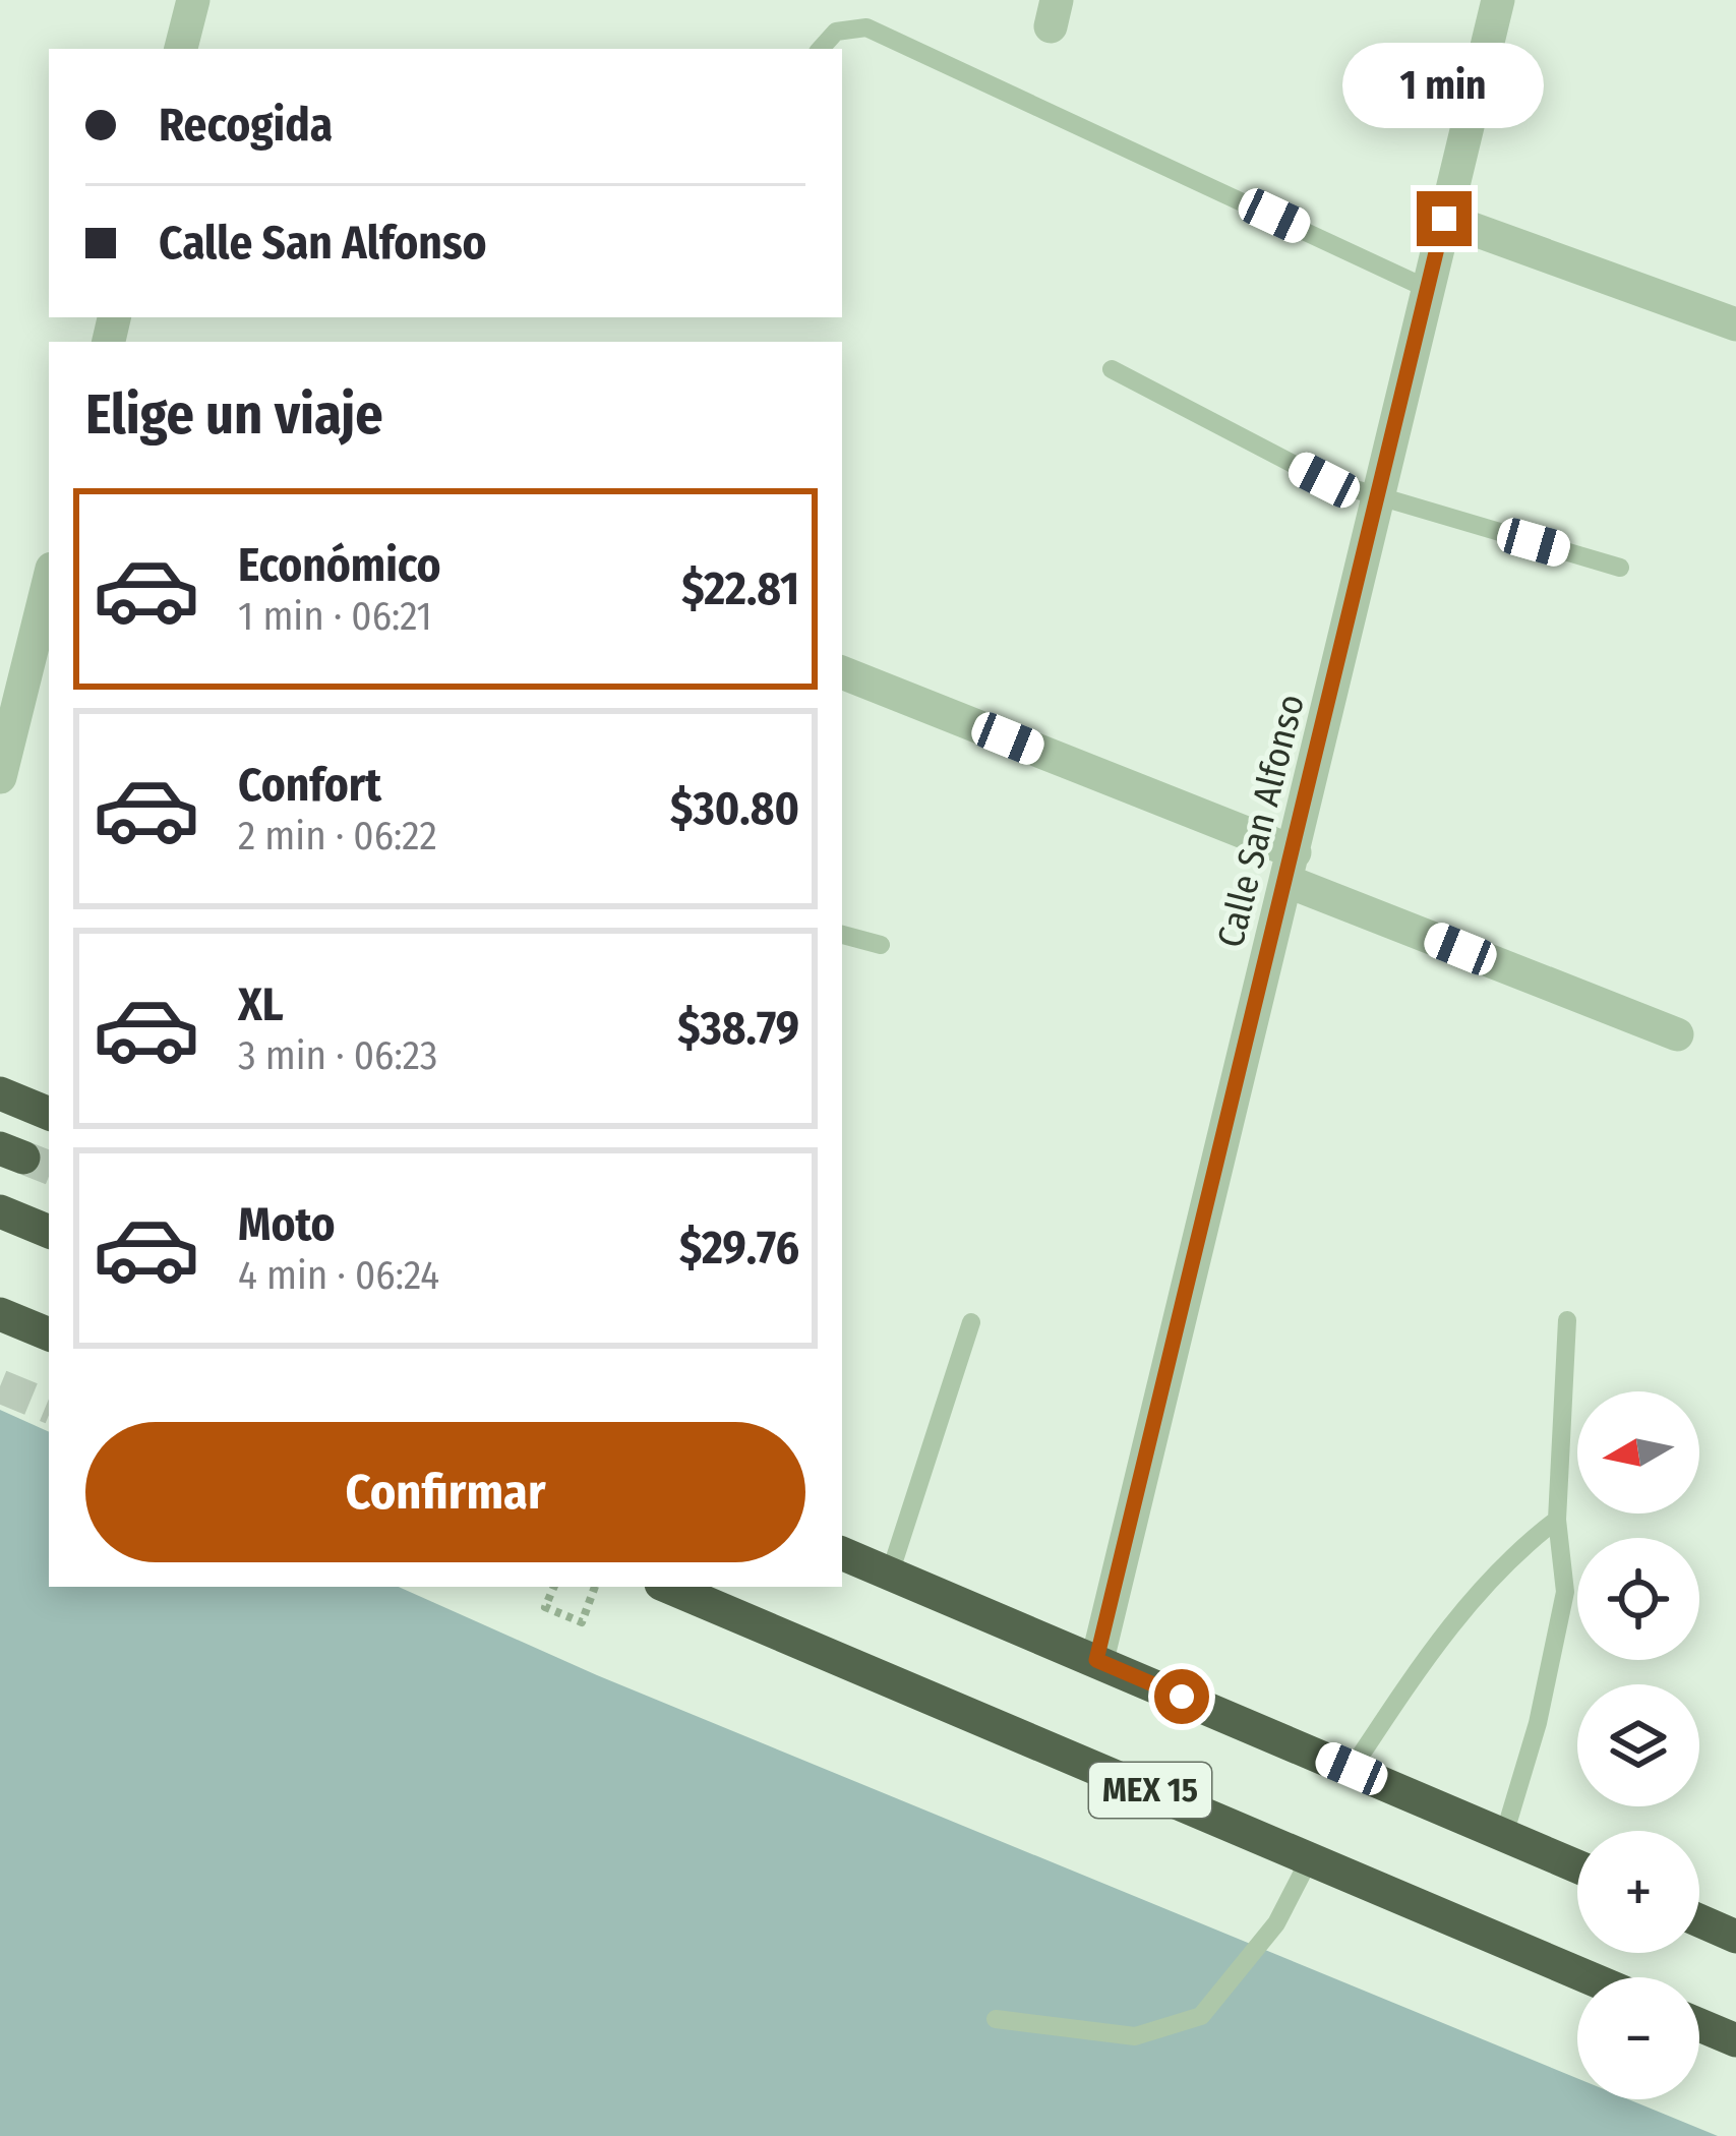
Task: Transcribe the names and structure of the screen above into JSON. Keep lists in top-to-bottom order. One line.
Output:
{"streets":{"highway":["MEX 15"],"street":["Calle San Alfonso"]},"crossings":[["Calle San Alfonso","MEX 15"]],"north":"left","page":{"bubble":"1 min","banner":["Recogida","Calle San Alfonso"],"heading":"Elige un viaje","list":[{"name":"Económico","note":"1 min · 06:21","value":"$22.81"},{"name":"Confort","note":"2 min · 06:22","value":"$30.80"},{"name":"XL","note":"3 min · 06:23","value":"$38.79"},{"name":"Moto","note":"4 min · 06:24","value":"$29.76"}],"map_buttons":["+","−"],"buttons":"Confirmar"}}
